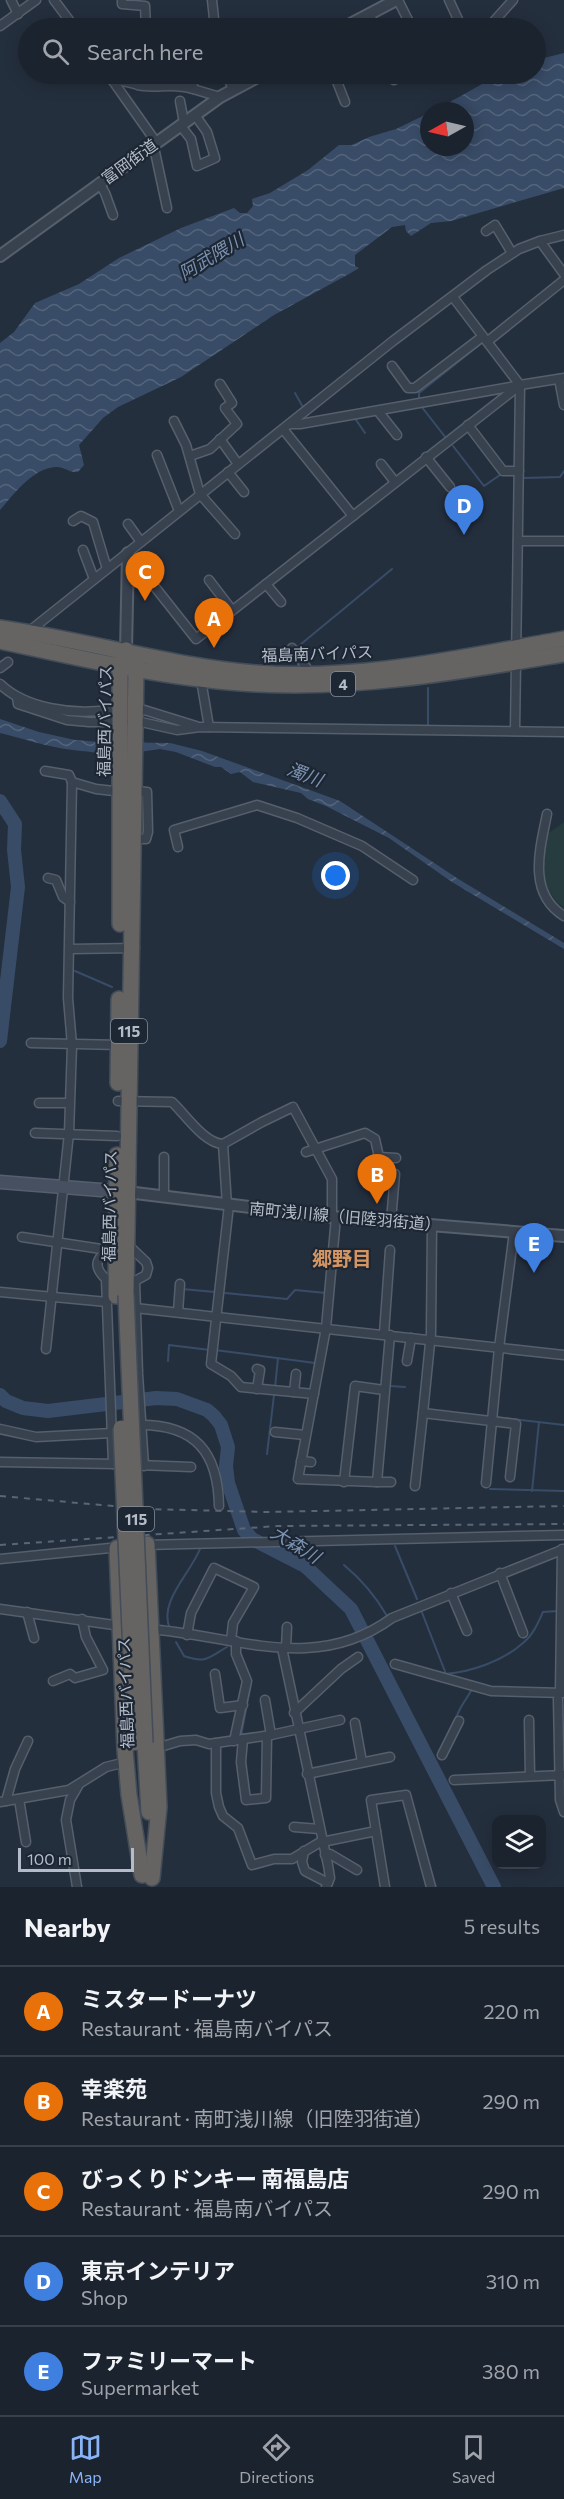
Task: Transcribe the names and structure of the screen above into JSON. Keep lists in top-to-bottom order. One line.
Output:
{"streets":{"highway":["福島南バイパス","4","福島西バイパス","115"],"street":["富岡街道","南町浅川線（旧陸羽街道）"]},"crossings":[["福島南バイパス","福島西バイパス"],["福島西バイパス","南町浅川線（旧陸羽街道）"]],"districts":["郷野目"],"water":["阿武隈川","濁川","大森川"],"scale_bar":"100 m","north":"left","page":{"search":"Search here","pins":["D","C","A","B","E"],"scale":"100 m","heading":["Nearby","5 results"],"list":[{"mark":"A","name":"ミスタードーナツ","note":"Restaurant · 福島南バイパス","value":"220 m"},{"mark":"B","name":"幸楽苑","note":"Restaurant · 南町浅川線（旧陸羽街道）","value":"290 m"},{"mark":"C","name":"びっくりドンキー 南福島店","note":"Restaurant · 福島南バイパス","value":"290 m"},{"mark":"D","name":"東京インテリア","note":"Shop","value":"310 m"},{"mark":"E","name":"ファミリーマート","note":"Supermarket","value":"380 m"}],"nav":["Map","Directions","Saved"]}}
